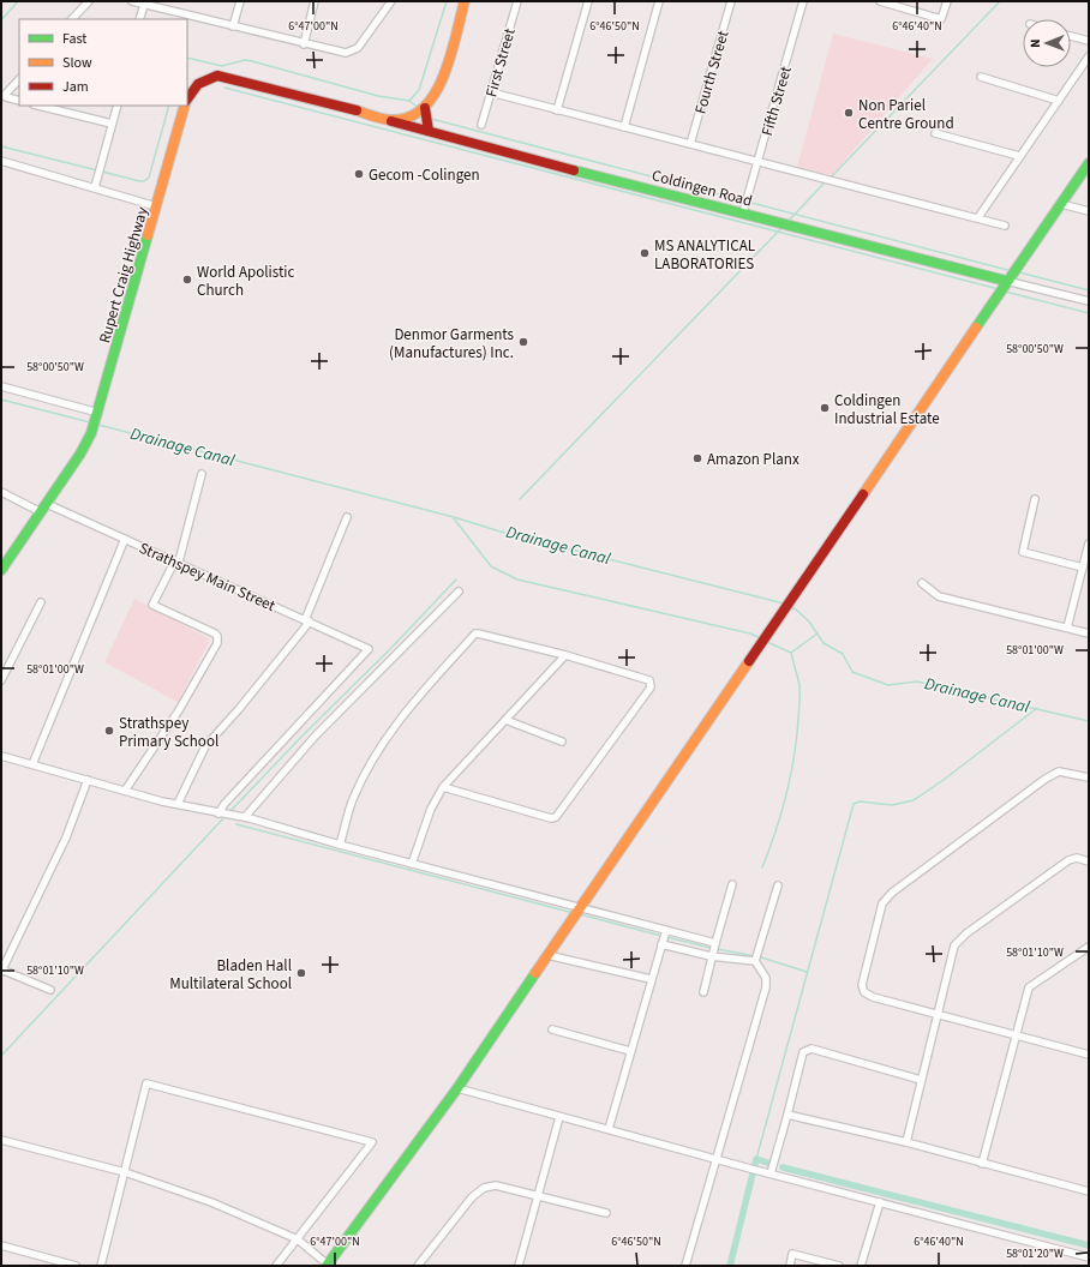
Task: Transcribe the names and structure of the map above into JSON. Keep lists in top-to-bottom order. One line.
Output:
{"streets":{"main road":["Coldingen Road","Rupert Craig Highway"],"street":["First Street","Fourth Street","Fifth Street","Strathspey Main Street"]},"crossings":[["Fifth Street","Coldingen Road"],["Coldingen Road","Rupert Craig Highway"],["Rupert Craig Highway","Strathspey Main Street"]],"water":["Drainage Canal"],"places":["Non Pariel Centre Ground","Gecom -Colingen","MS ANALYTICAL LABORATORIES","World Apolistic Church","Denmor Garments (Manufactures) Inc.","Coldingen Industrial Estate","Amazon Planx","Strathspey Primary School","Bladen Hall Multilateral School"],"legend":["Fast","Slow","Jam"],"north":"left","coordinates":["6°47'00\"N","6°46'50\"N","6°46'40\"N","58°00'50\"W","58°01'00\"W","58°01'10\"W","58°01'20\"W"]}
